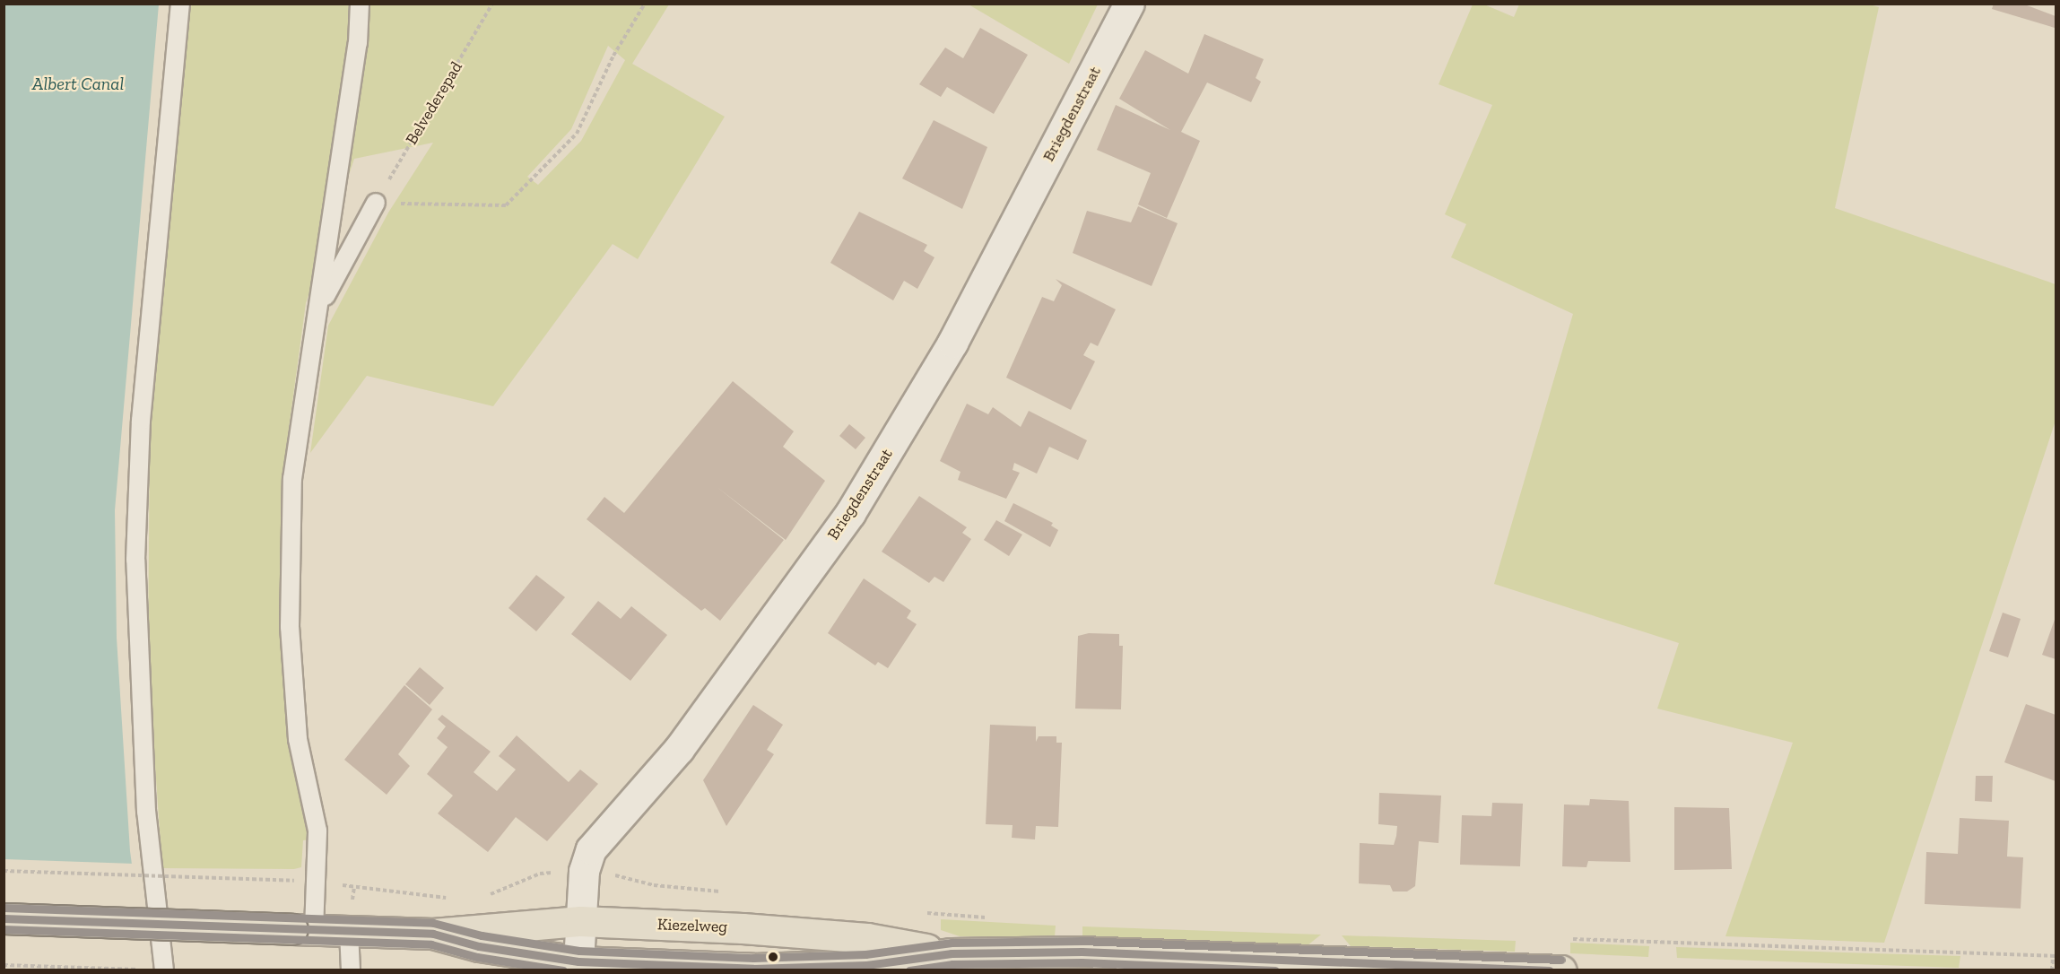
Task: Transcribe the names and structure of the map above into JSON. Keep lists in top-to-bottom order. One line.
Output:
{"streets":{"main road":["Kiezelweg"],"street":["Briegdenstraat"],"path":["Belvederepad"]},"crossings":[["Briegdenstraat","Kiezelweg"]],"water":["Albert Canal"]}
